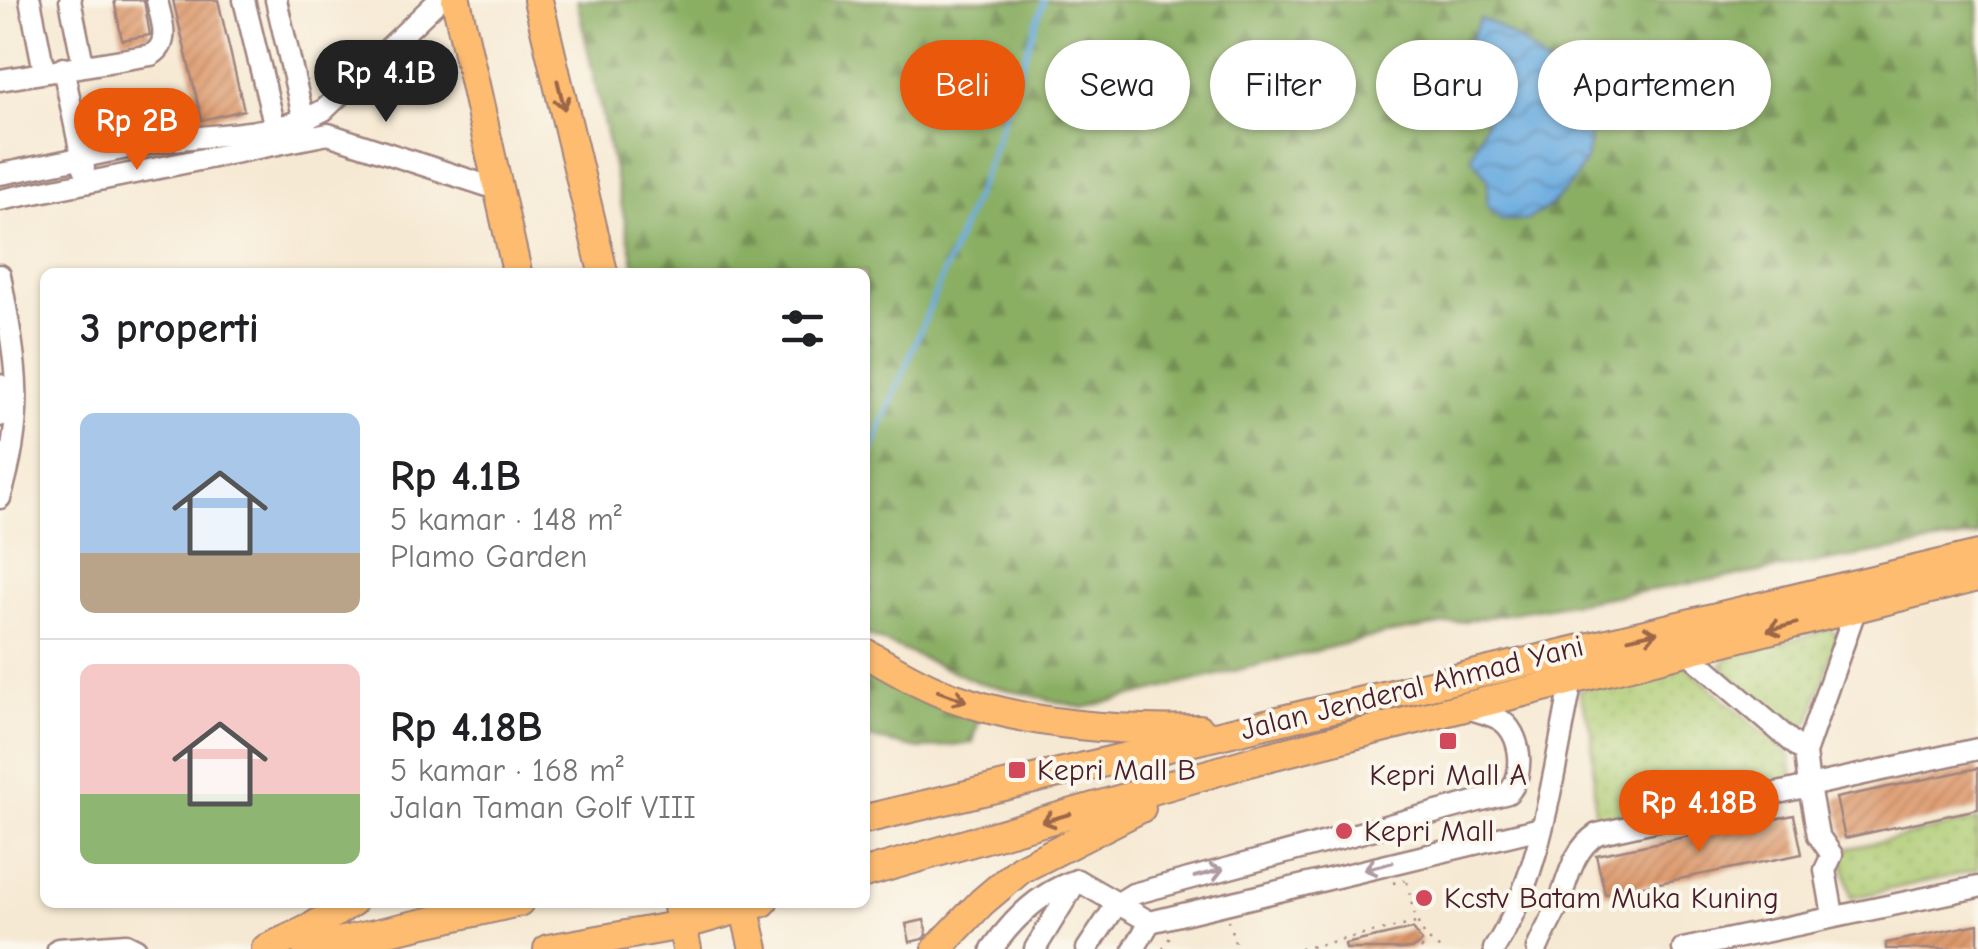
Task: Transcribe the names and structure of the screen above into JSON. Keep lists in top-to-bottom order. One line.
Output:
{"streets":{"highway":["Jalan Jenderal Ahmad Yani"]},"places":{"transit":["Kepri Mall A","Kepri Mall B"],"other":["Kepri Mall","Kcstv Batam Muka Kuning"]},"page":{"price":["Rp 4.1B","Rp 2B","Rp 4.18B"],"chip":["Beli","Sewa","Filter","Baru","Apartemen"],"heading":"3 properti","list":[{"name":"Rp 4.1B","note":"5 kamar · 148 m² · Plamo Garden"},{"name":"Rp 4.18B","note":"5 kamar · 168 m² · Jalan Taman Golf VIII"}]}}
